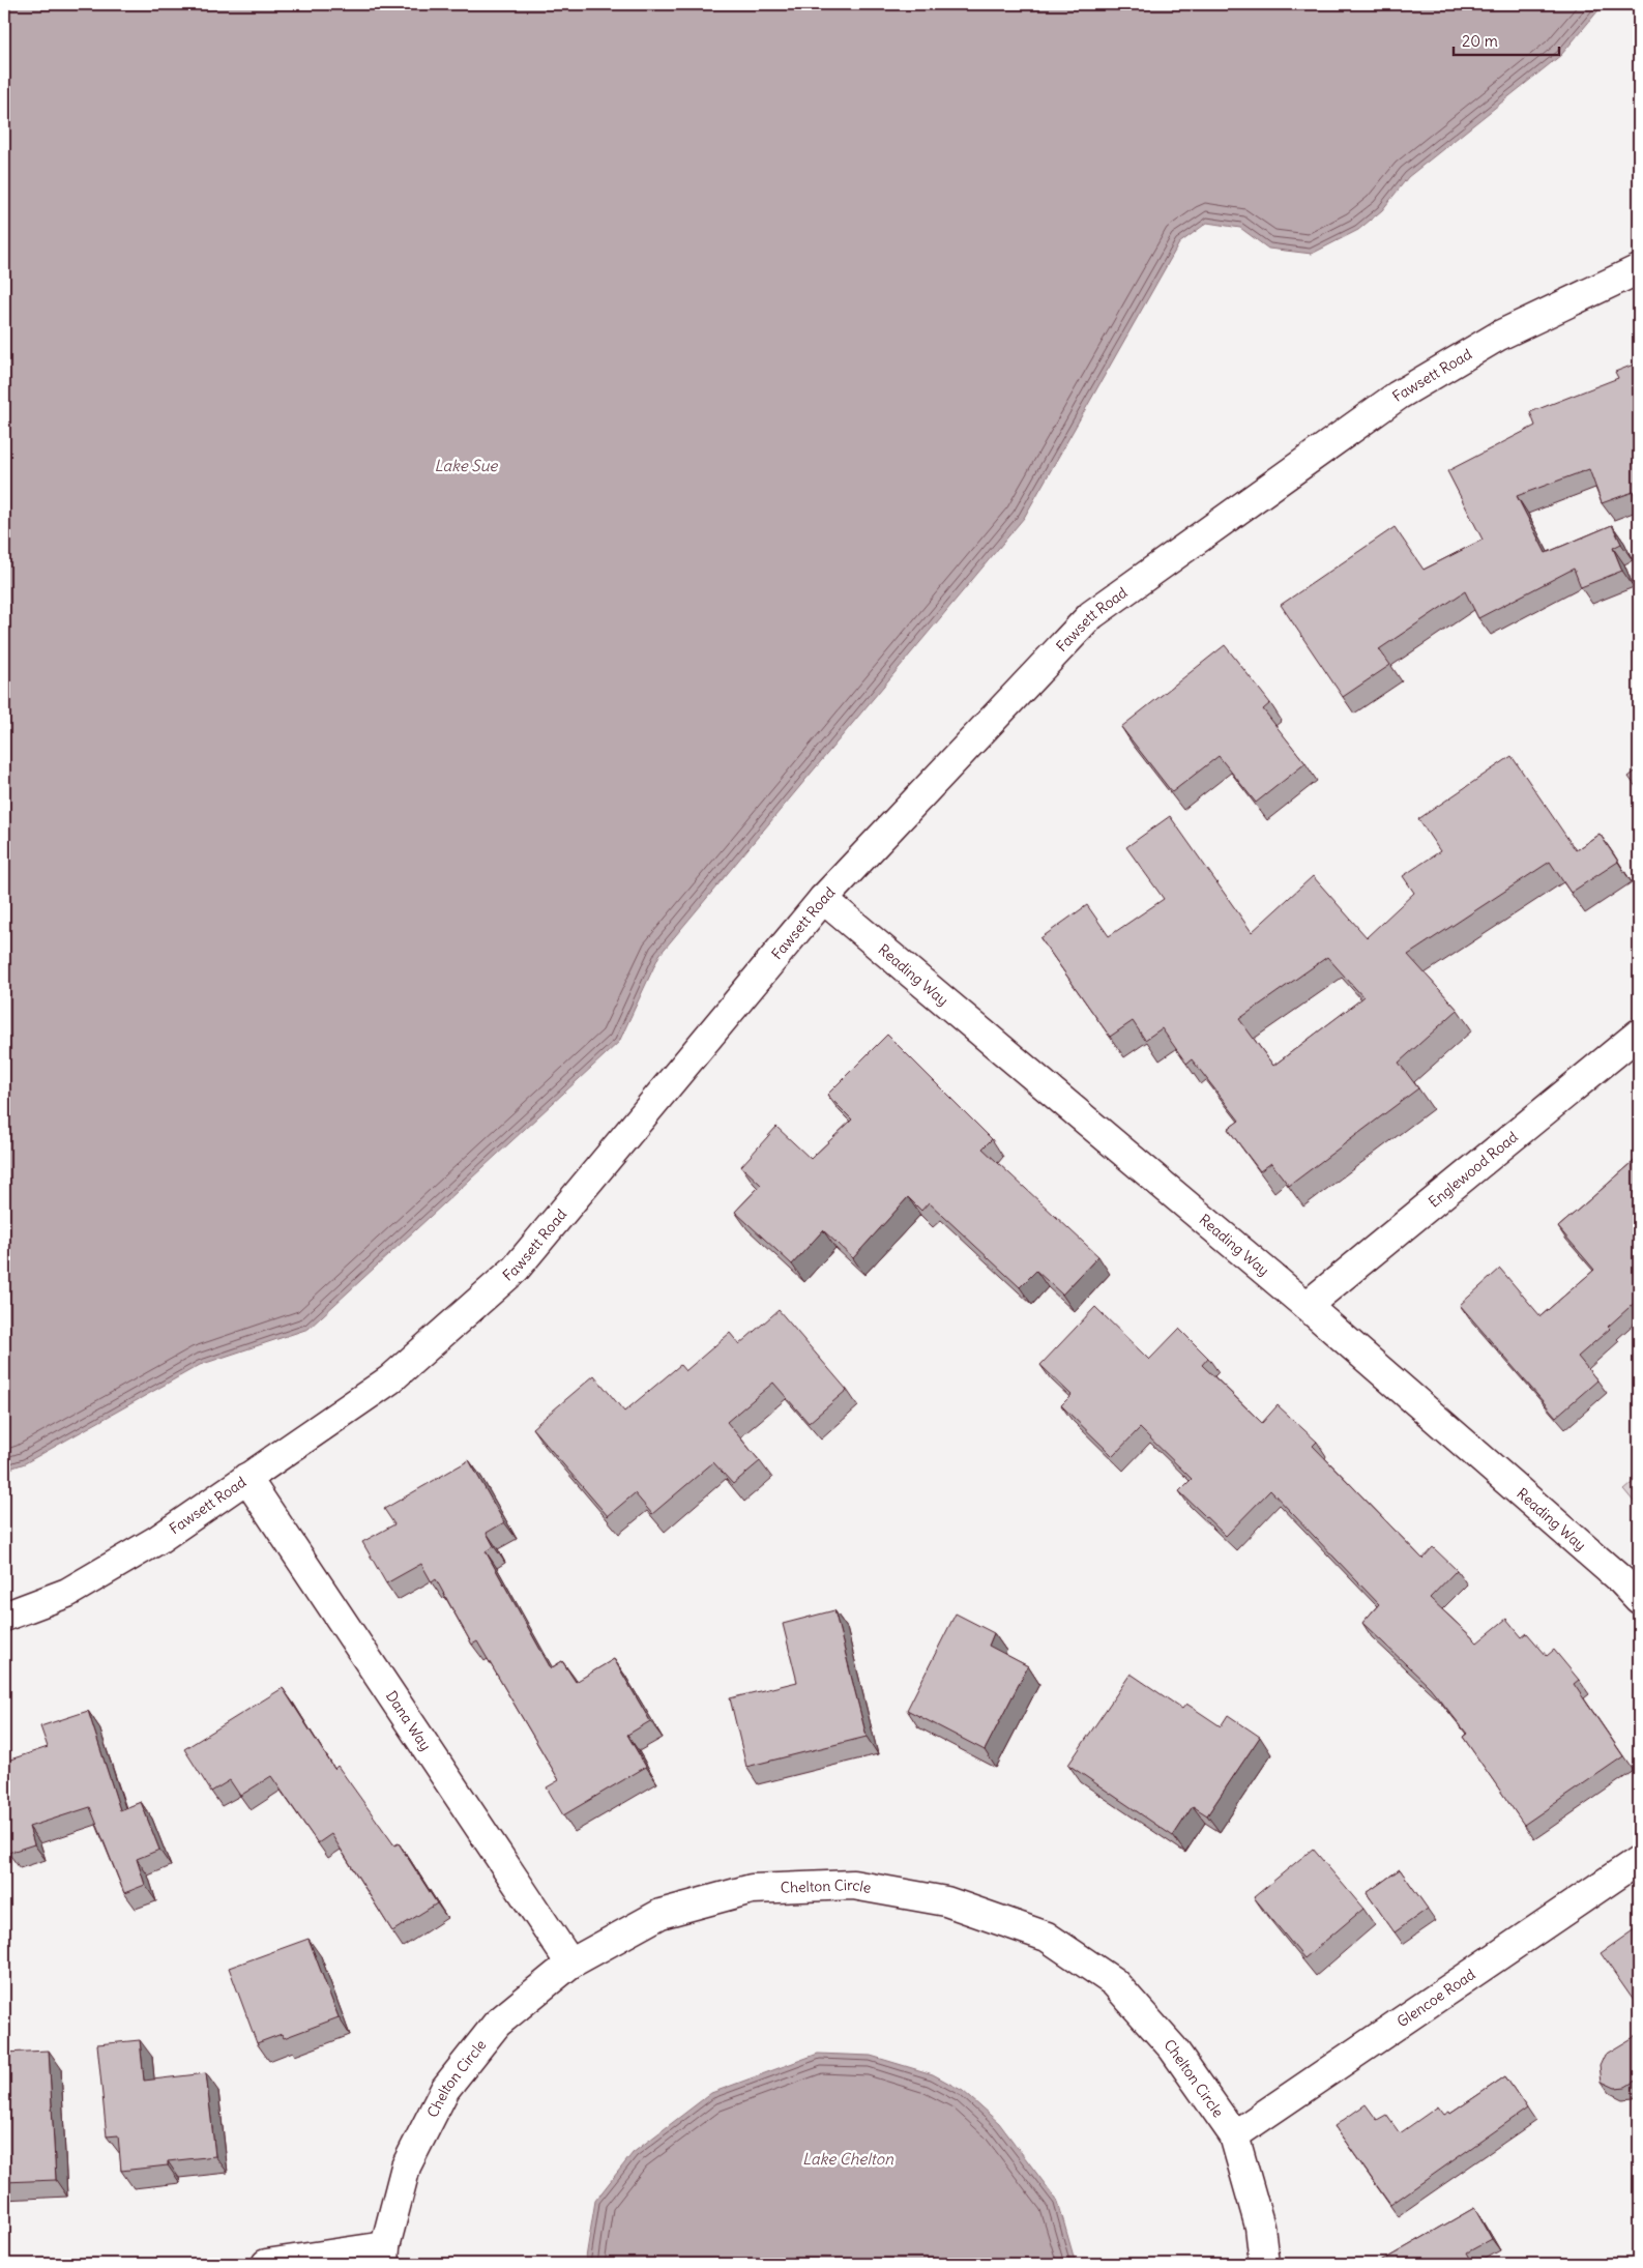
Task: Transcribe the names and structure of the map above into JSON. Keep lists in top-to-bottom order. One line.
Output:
{"streets":{"street":["Fawsett Road","Reading Way","Englewood Road","Dana Way","Chelton Circle","Glencoe Road"]},"crossings":[["Fawsett Road","Reading Way"],["Fawsett Road","Dana Way"],["Reading Way","Englewood Road"],["Dana Way","Chelton Circle"],["Chelton Circle","Glencoe Road"]],"water":["Lake Sue","Lake Chelton"],"scale_bar":"20 m"}
